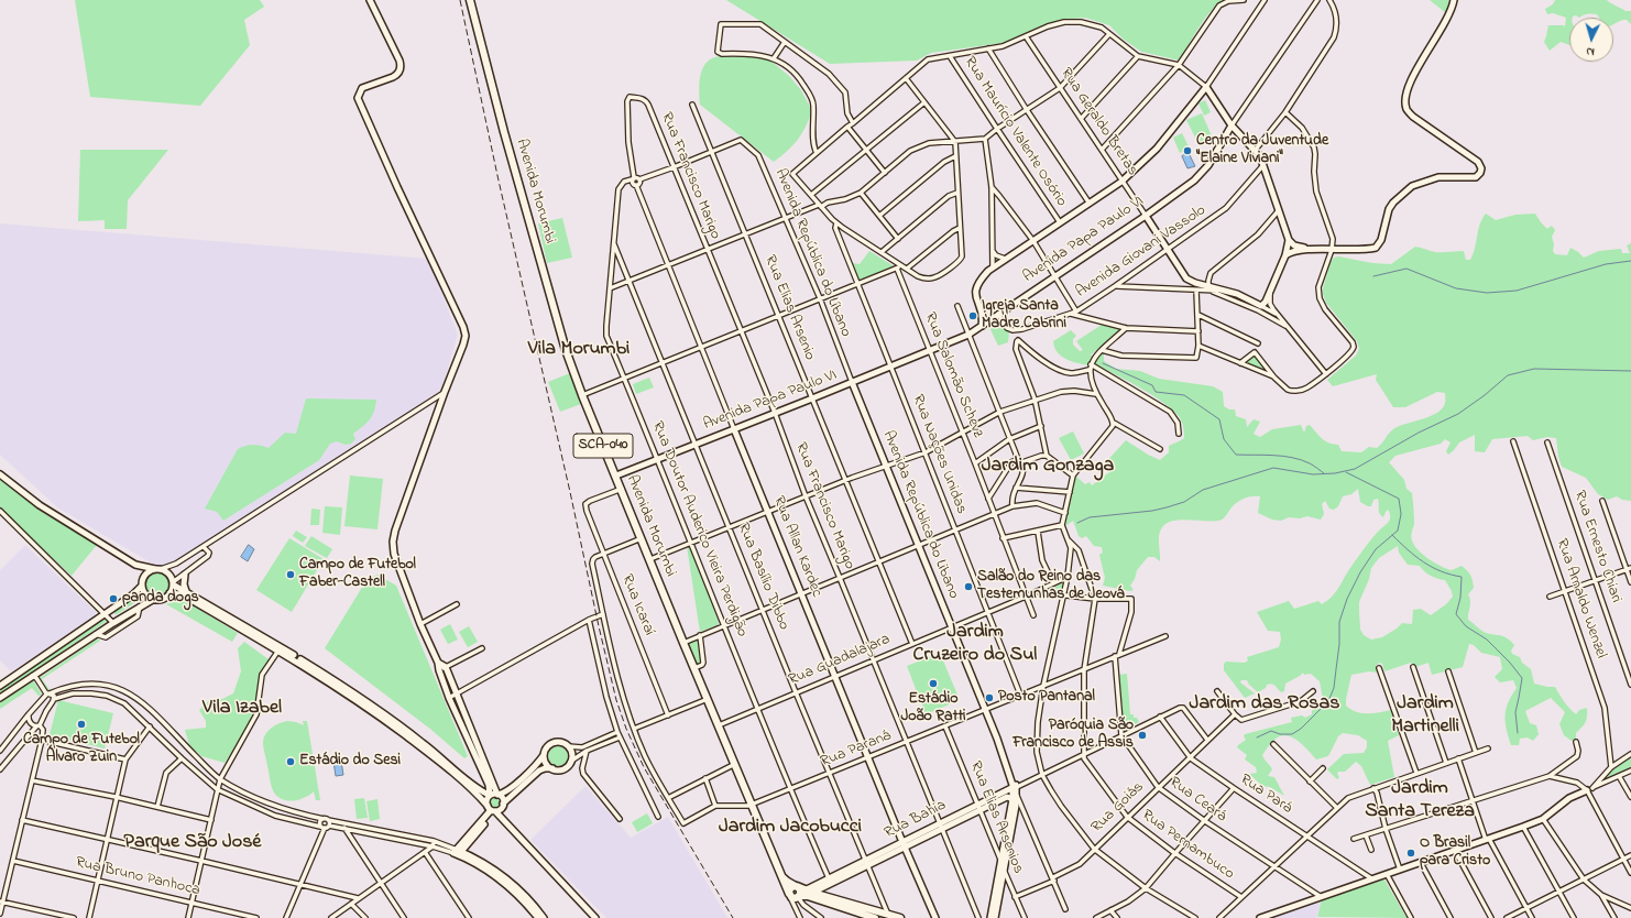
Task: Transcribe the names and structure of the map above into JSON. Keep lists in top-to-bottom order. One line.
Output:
{"streets":{"main road":["Avenida Morumbi","SCA-040"],"street":["Rua Geraldo Bretas","Rua Maurício Valente Osório","Rua Francisco Marigo","Avenida Papa Paulo VI","Avenida Giovani Vassolo","Avenida República do Líbano","Rua Elias Arsenio","Rua Salomão Schevz","Rua Nações Unidas","Avenida República do Libano","Rua Doutor Auderico Vieira Perdigão","Rua Allan Kardec","Rua Ernesto Chiari","Rua Basílio Dibbo","Rua Arnaldo Wenzel","Rua Icaraí","Rua Guadalajara","Rua Paraná","Rua Pará","Rua Ceará","Rua Goiás","Rua Elias Arsenios","Rua Bahia","Rua Pernambuco","Rua Bruno Panhoca"]},"crossings":[["Rua Geraldo Bretas","Avenida Papa Paulo VI"],["Rua Geraldo Bretas","Avenida Giovani Vassolo"],["Rua Francisco Marigo","Avenida Papa Paulo VI"],["Rua Francisco Marigo","Rua Doutor Auderico Vieira Perdigão"],["Rua Francisco Marigo","Rua Allan Kardec"],["Rua Francisco Marigo","Rua Guadalajara"],["Rua Francisco Marigo","Rua Paraná"],["Rua Francisco Marigo","Rua Bahia"],["Avenida Morumbi","Avenida Papa Paulo VI"],["Avenida Morumbi","Rua Icaraí"],["Avenida Morumbi","Rua Guadalajara"],["Avenida Morumbi","Rua Paraná"],["Avenida Papa Paulo VI","Avenida Giovani Vassolo"],["Avenida Papa Paulo VI","Avenida República do Líbano"],["Avenida Papa Paulo VI","Rua Elias Arsenio"],["Avenida Papa Paulo VI","Rua Salomão Schevz"],["Avenida Papa Paulo VI","Rua Nações Unidas"],["Avenida Papa Paulo VI","Avenida República do Libano"],["Avenida Papa Paulo VI","Rua Doutor Auderico Vieira Perdigão"],["Avenida Papa Paulo VI","Rua Allan Kardec"],["Avenida Papa Paulo VI","Rua Basílio Dibbo"],["Avenida República do Líbano","Rua Elias Arsenio"],["Avenida República do Líbano","Avenida República do Libano"],["Rua Elias Arsenio","Rua Guadalajara"],["Rua Salomão Schevz","Rua Guadalajara"],["Rua Nações Unidas","Rua Guadalajara"],["Rua Nações Unidas","Rua Paraná"],["Avenida República do Libano","Rua Guadalajara"],["Avenida República do Libano","Rua Paraná"],["Avenida República do Libano","Rua Bahia"],["Rua Doutor Auderico Vieira Perdigão","Rua Allan Kardec"],["Rua Doutor Auderico Vieira Perdigão","Rua Basílio Dibbo"],["Rua Doutor Auderico Vieira Perdigão","Rua Guadalajara"],["Rua Doutor Auderico Vieira Perdigão","Rua Paraná"],["Rua Doutor Auderico Vieira Perdigão","Rua Bahia"],["Rua Allan Kardec","Rua Guadalajara"],["Rua Allan Kardec","Rua Paraná"],["Rua Allan Kardec","Rua Bahia"],["Rua Basílio Dibbo","Rua Guadalajara"],["Rua Basílio Dibbo","Rua Paraná"],["Rua Basílio Dibbo","Rua Bahia"],["Rua Paraná","Rua Elias Arsenios"],["Rua Pará","Rua Goiás"],["Rua Pará","Rua Bahia"],["Rua Ceará","Rua Goiás"],["Rua Ceará","Rua Bahia"],["Rua Goiás","Rua Elias Arsenios"],["Rua Goiás","Rua Bahia"],["Rua Goiás","Rua Pernambuco"],["Rua Elias Arsenios","Rua Bahia"],["Rua Bahia","Rua Pernambuco"]],"districts":["Vila Morumbi","Jardim Gonzaga","Jardim Cruzeiro do Sul","Jardim das Rosas","Jardim Martinelli","Vila Izabel","Jardim Santa Tereza","Jardim Jacobucci","Parque São José"],"places":["Centro da Juventude \"Elaine Viviani\"","Igreja Santa Madre Cabrini","Campo de Futebol Faber-Castell","Salão do Reino das Testemunhas de Jeová","panda dogs","Estádio João Ratti","Posto Pantanal","Campo de Futebol Álvaro Zuin","Paróquia São Francisco de Assis","Estádio do Sesi","O Brasil para Cristo"],"north":"bottom"}
